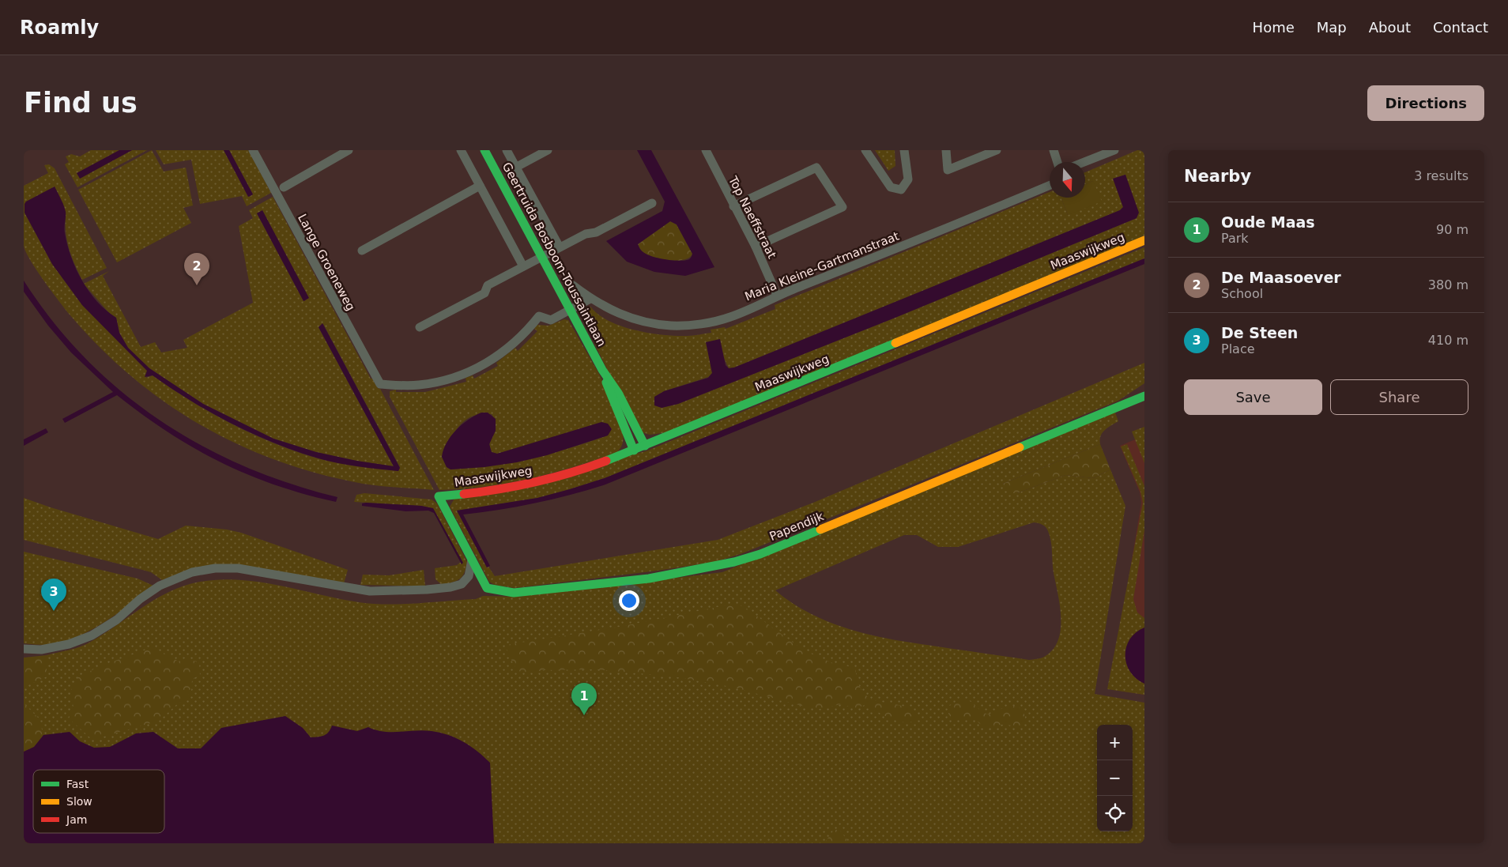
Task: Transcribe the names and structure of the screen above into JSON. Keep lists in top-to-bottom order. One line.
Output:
{"streets":{"street":["Top Naeffstraat","Maaswijkweg","Geertruida Bosboom-Toussaintlaan","Lange Groeneweg","Maria Kleine-Gartmanstraat","Papendijk"]},"crossings":[["Top Naeffstraat","Maria Kleine-Gartmanstraat"],["Maaswijkweg","Geertruida Bosboom-Toussaintlaan"],["Maaswijkweg","Papendijk"],["Geertruida Bosboom-Toussaintlaan","Lange Groeneweg"]],"legend":["Fast","Slow","Jam"],"north":"bottom","page":{"header":"Roamly","nav":["Home","Map","About","Contact"],"buttons":["Directions",["Save","Share"]],"title":"Find us","heading":["Nearby","3 results"],"list":[{"mark":"1","name":"Oude Maas","note":"Park","value":"90 m"},{"mark":"2","name":"De Maasoever","note":"School","value":"380 m"},{"mark":"3","name":"De Steen","note":"Place","value":"410 m"}],"pins":["2","3","1"],"map_buttons":["+","−"]}}
